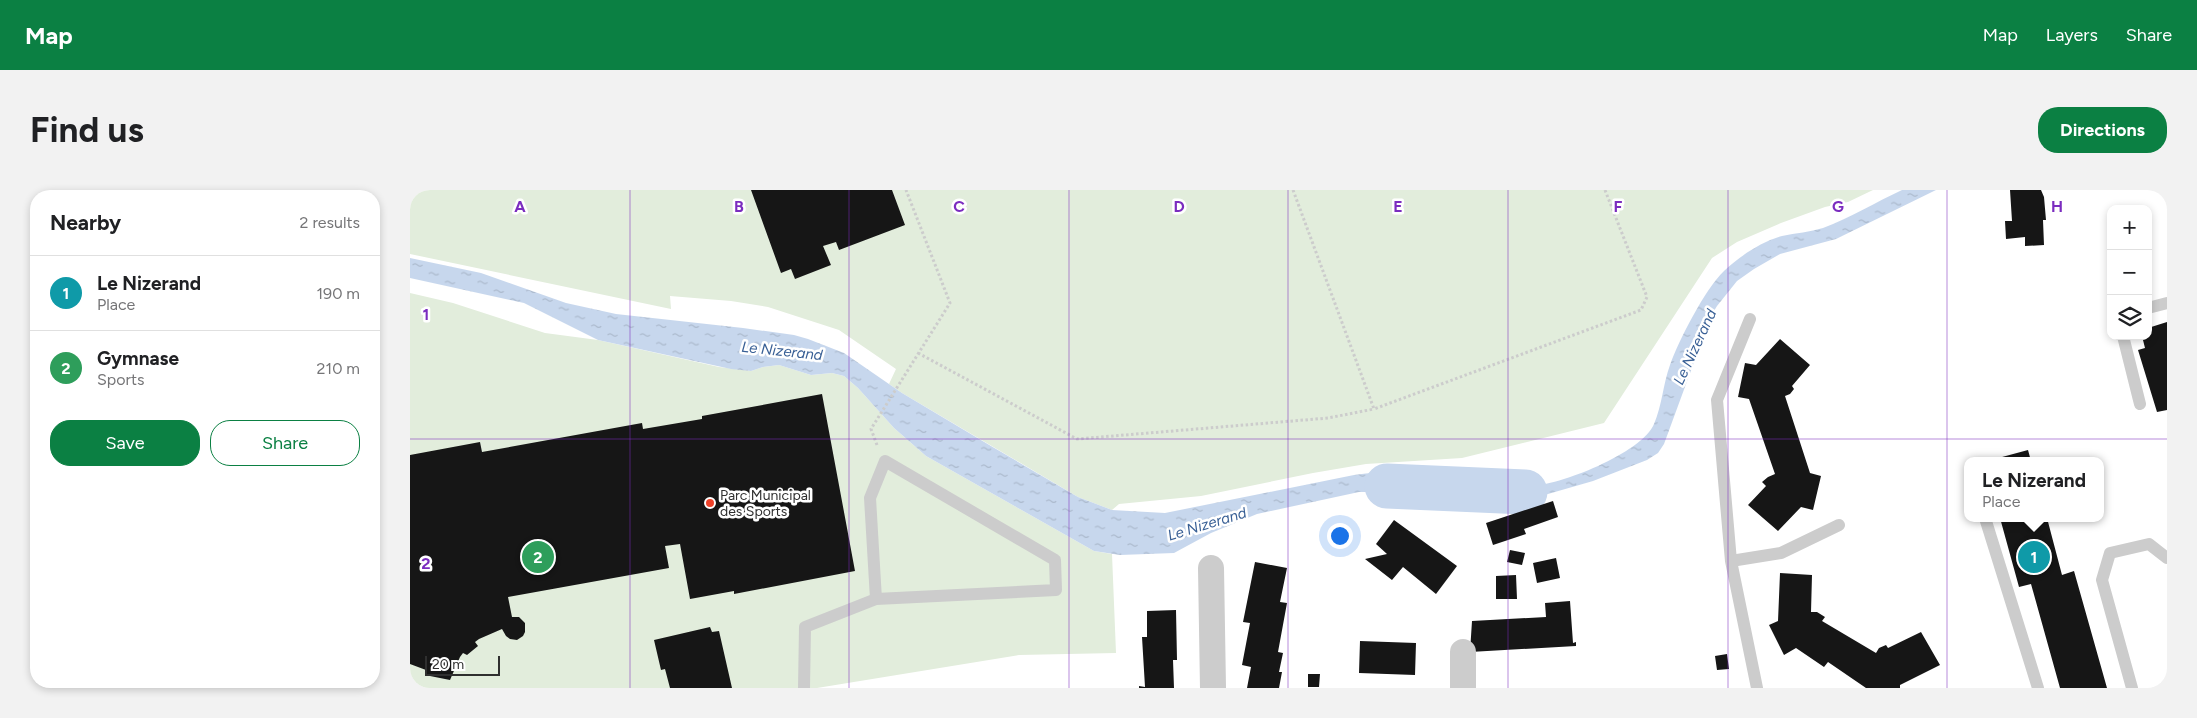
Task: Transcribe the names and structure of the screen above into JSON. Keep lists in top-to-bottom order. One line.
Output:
{"water":["Le Nizerand"],"places":["Parc Municipal des Sports"],"scale_bar":"20 m","page":{"header":"Map","nav":["Map","Layers","Share"],"buttons":["Directions",["Save","Share"]],"title":"Find us","heading":["Nearby","2 results"],"map_buttons":["+","−"],"list":[{"mark":"1","name":"Le Nizerand","note":"Place","value":"190 m"},{"mark":"2","name":"Gymnase","note":"Sports","value":"210 m"}],"popup":["Le Nizerand","Place"],"pins":["1","2"],"scale":"20 m"},"grid":{"columns":["A","B","C","D","E","F","G","H"],"rows":["1","2"]}}
